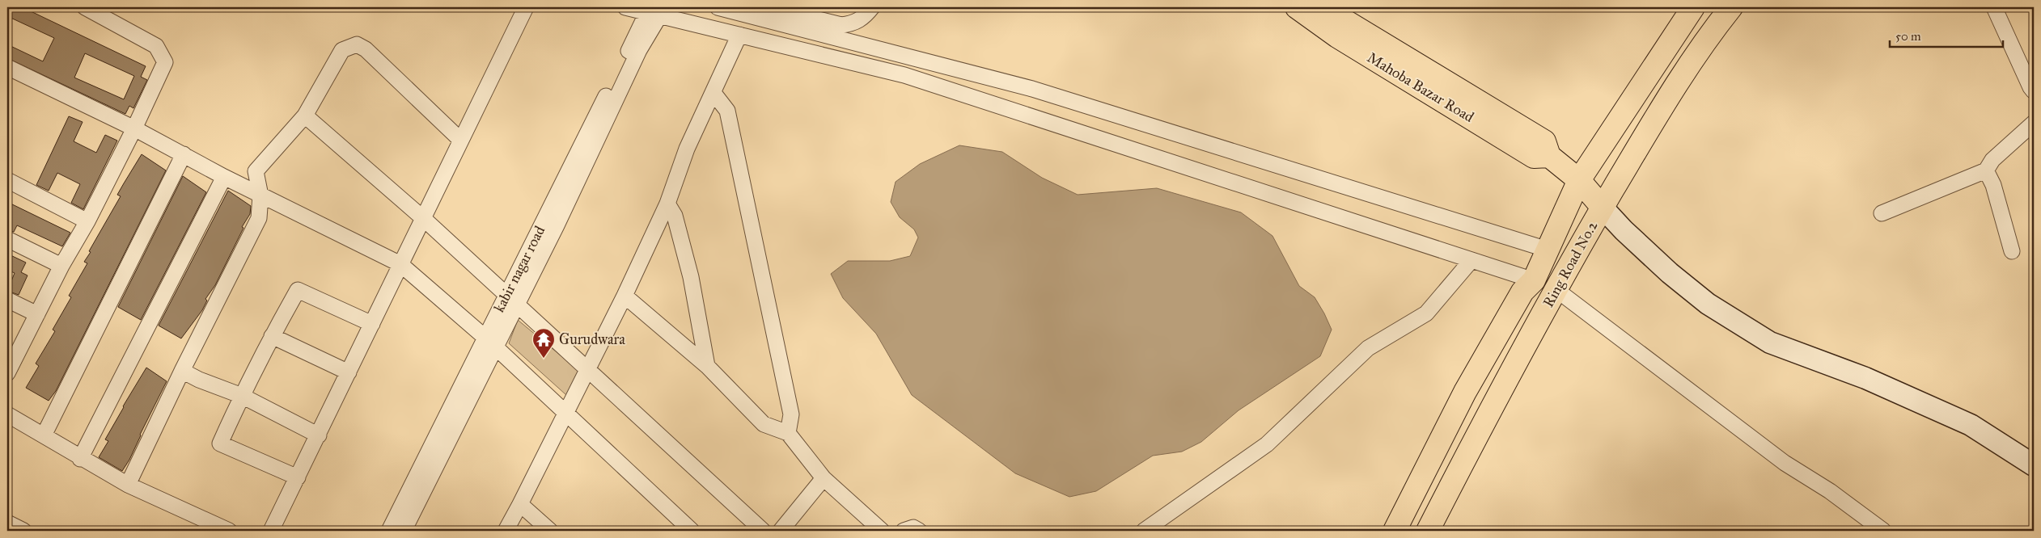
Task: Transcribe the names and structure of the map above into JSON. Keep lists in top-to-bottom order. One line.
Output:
{"streets":{"main road":["Mahoba Bazar Road","Ring Road No.2"],"street":["kabir nagar road"]},"crossings":[["Mahoba Bazar Road","Ring Road No.2"]],"places":{"temple":["Gurudwara"]},"scale_bar":"50 m"}
